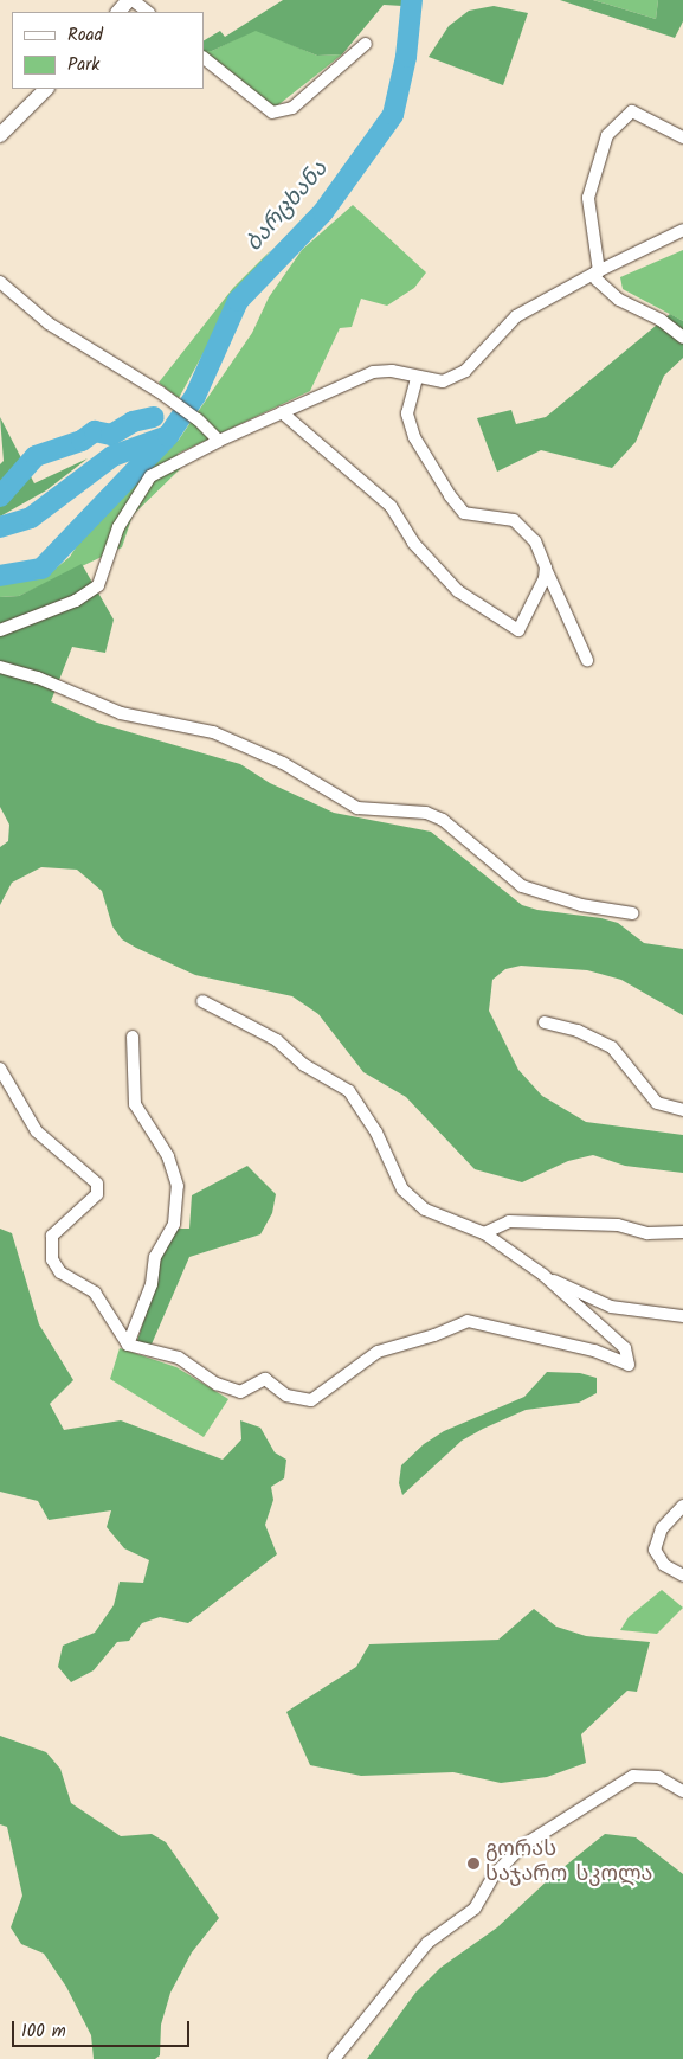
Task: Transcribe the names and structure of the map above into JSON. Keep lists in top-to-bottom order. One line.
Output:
{"water":["ბარცხანა"],"places":["გორას საჯარო სკოლა"],"legend":["Road","Park"],"scale_bar":"100 m"}
